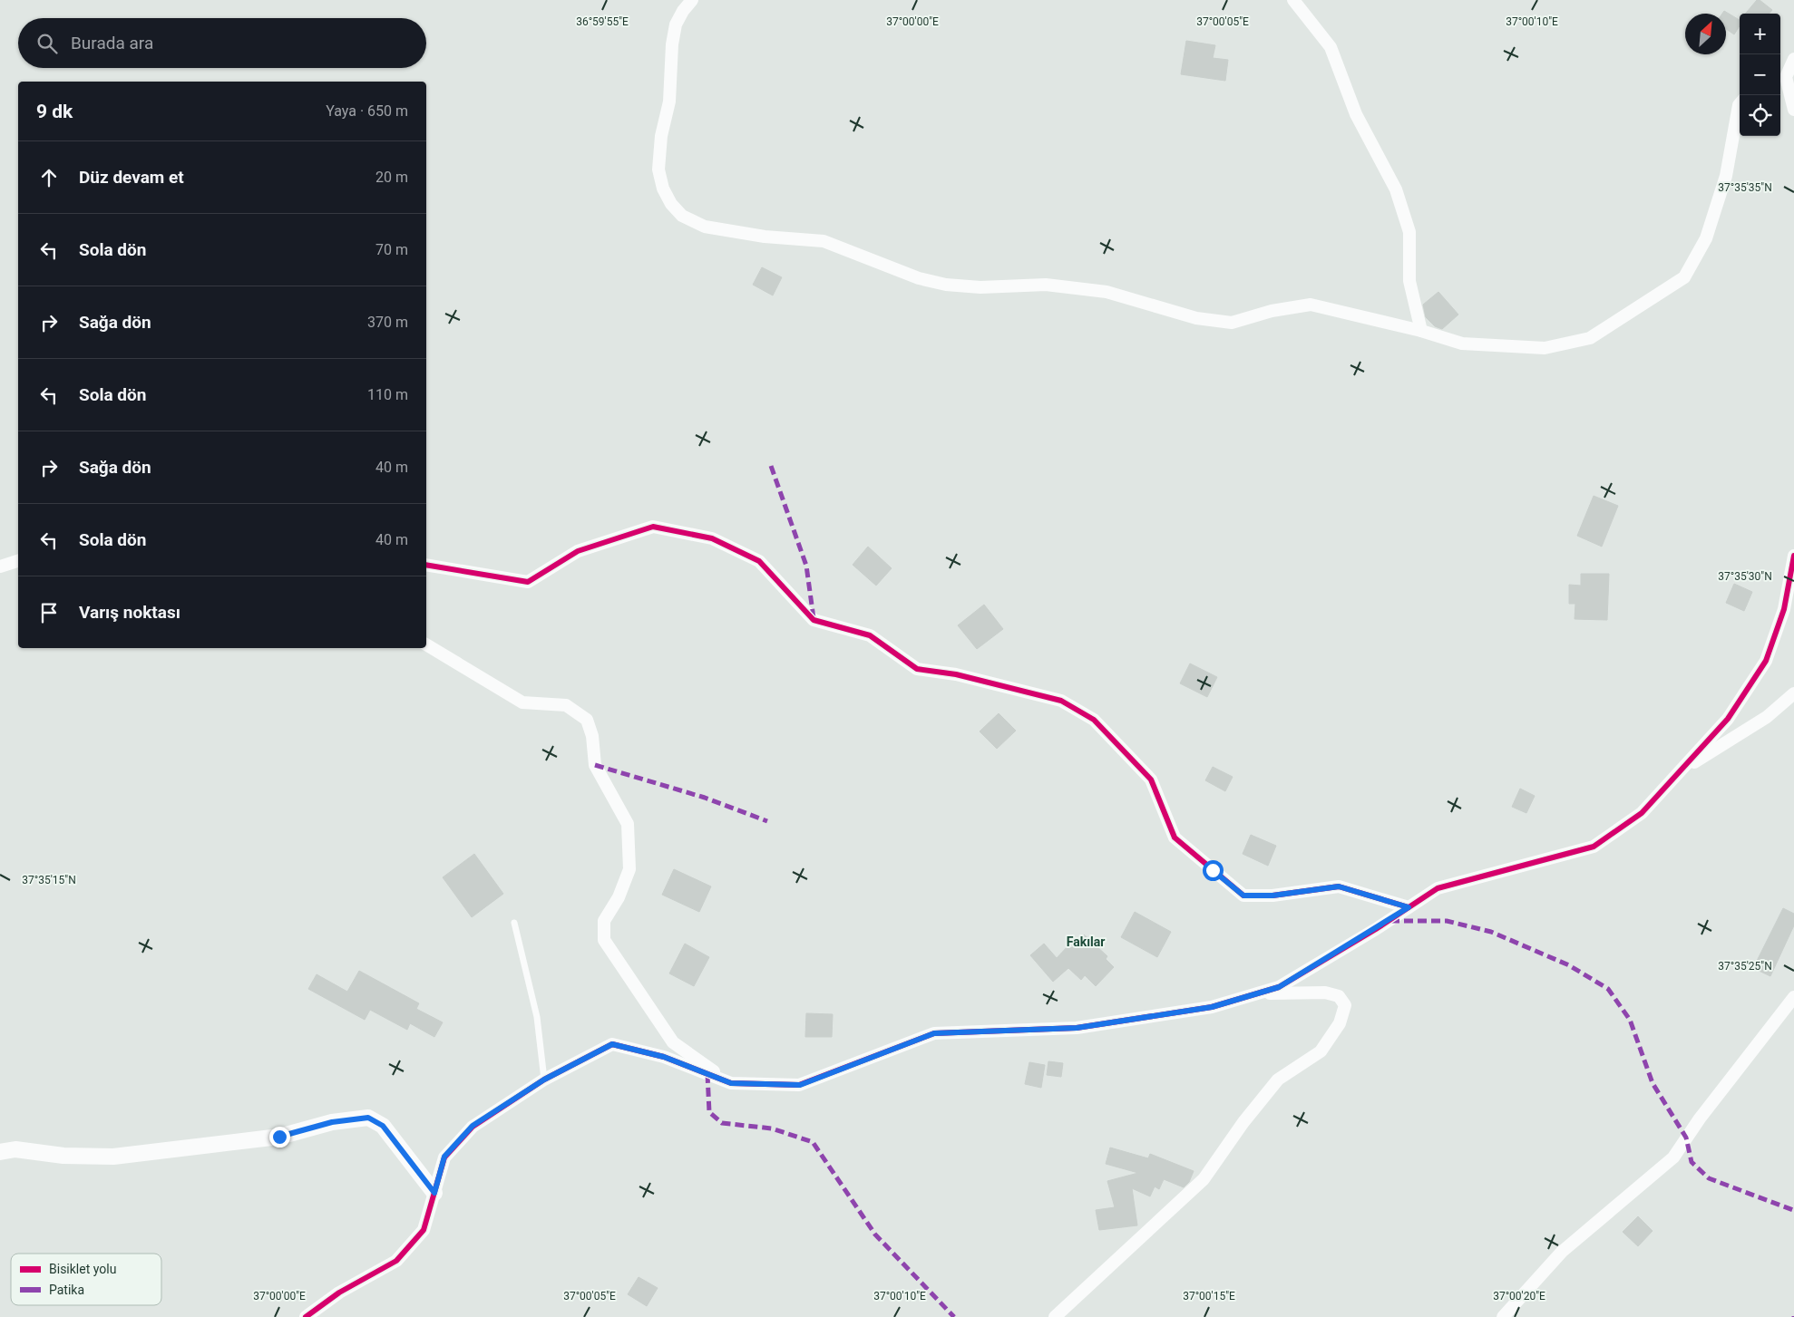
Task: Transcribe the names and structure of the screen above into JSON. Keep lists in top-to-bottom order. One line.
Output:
{"districts":["Fakılar"],"legend":["Bisiklet yolu","Patika"],"north":"top right","page":{"map_buttons":["+","−"],"search":"Burada ara","heading":["9 dk","Yaya · 650 m"],"list":[["Düz devam et","20 m"],["Sola dön","70 m"],["Sağa dön","370 m"],["Sola dön","110 m"],["Sağa dön","40 m"],["Sola dön","40 m"],"Varış noktası"]},"coordinates":["36°59'55\"E","37°00'00\"E","37°00'05\"E","37°00'10\"E","37°35'35\"N","37°35'30\"N","37°35'15\"N","37°35'25\"N","37°00'15\"E","37°00'20\"E"]}
